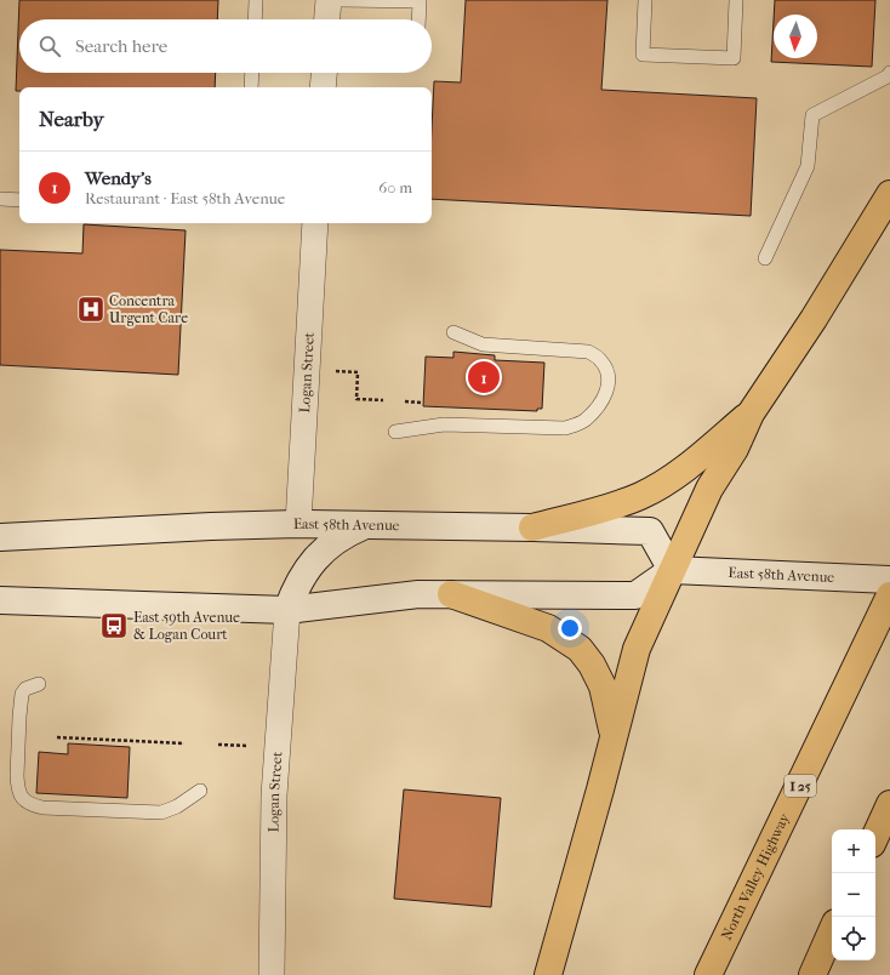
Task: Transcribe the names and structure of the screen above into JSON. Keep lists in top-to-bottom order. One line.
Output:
{"streets":{"highway":["I 25","North Valley Highway"],"main road":["East 58th Avenue"],"street":["Logan Street"]},"crossings":[["Logan Street","East 58th Avenue"]],"places":{"hospital":["Concentra Urgent Care"],"bus stop":["East 59th Avenue & Logan Court"]},"north":"bottom","page":{"search":"Search here","heading":"Nearby","list":[{"mark":"1","name":"Wendy's","note":"Restaurant · East 58th Avenue","value":"60 m"}],"pins":"1","map_buttons":["+","−"]}}
